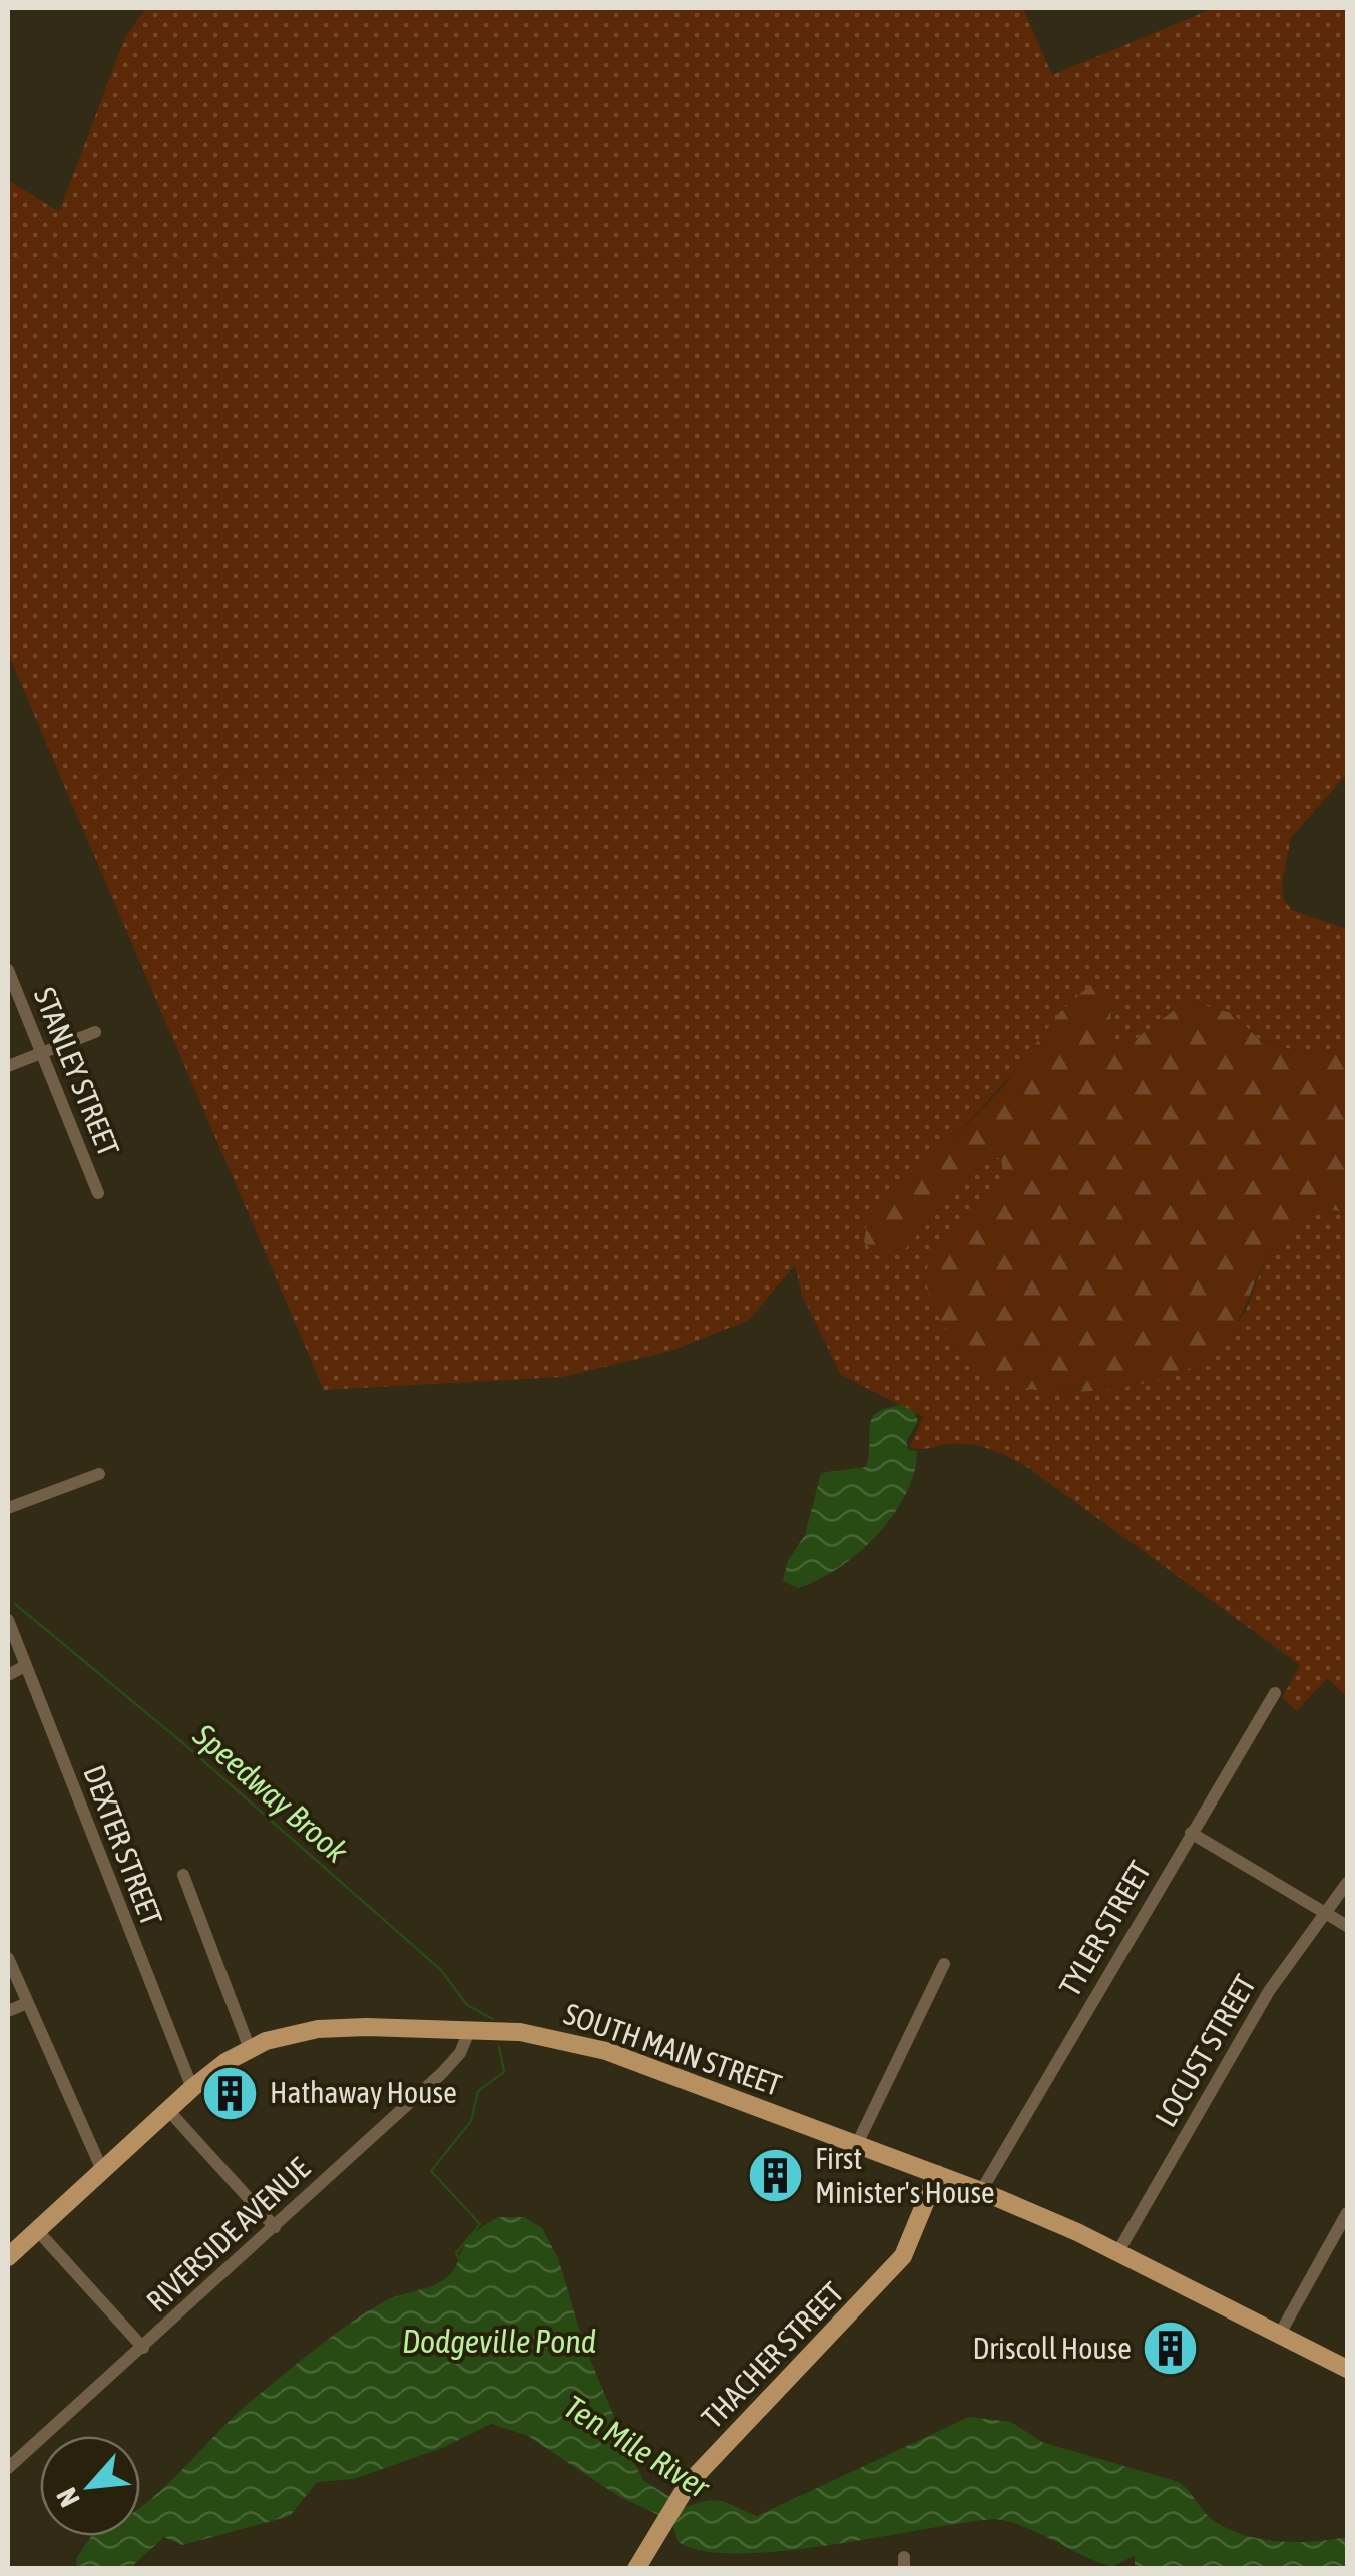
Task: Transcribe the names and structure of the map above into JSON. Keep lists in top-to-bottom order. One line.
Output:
{"streets":{"main road":["SOUTH MAIN STREET","THACHER STREET"],"street":["STANLEY STREET","DEXTER STREET","TYLER STREET","LOCUST STREET","RIVERSIDE AVENUE"]},"crossings":[["DEXTER STREET","SOUTH MAIN STREET"],["TYLER STREET","SOUTH MAIN STREET"],["SOUTH MAIN STREET","LOCUST STREET"],["SOUTH MAIN STREET","RIVERSIDE AVENUE"],["SOUTH MAIN STREET","THACHER STREET"]],"water":["Speedway Brook","Dodgeville Pond","Ten Mile River"],"places":{"building":["Hathaway House","First Minister's House","Driscoll House"]},"north":"bottom left"}
